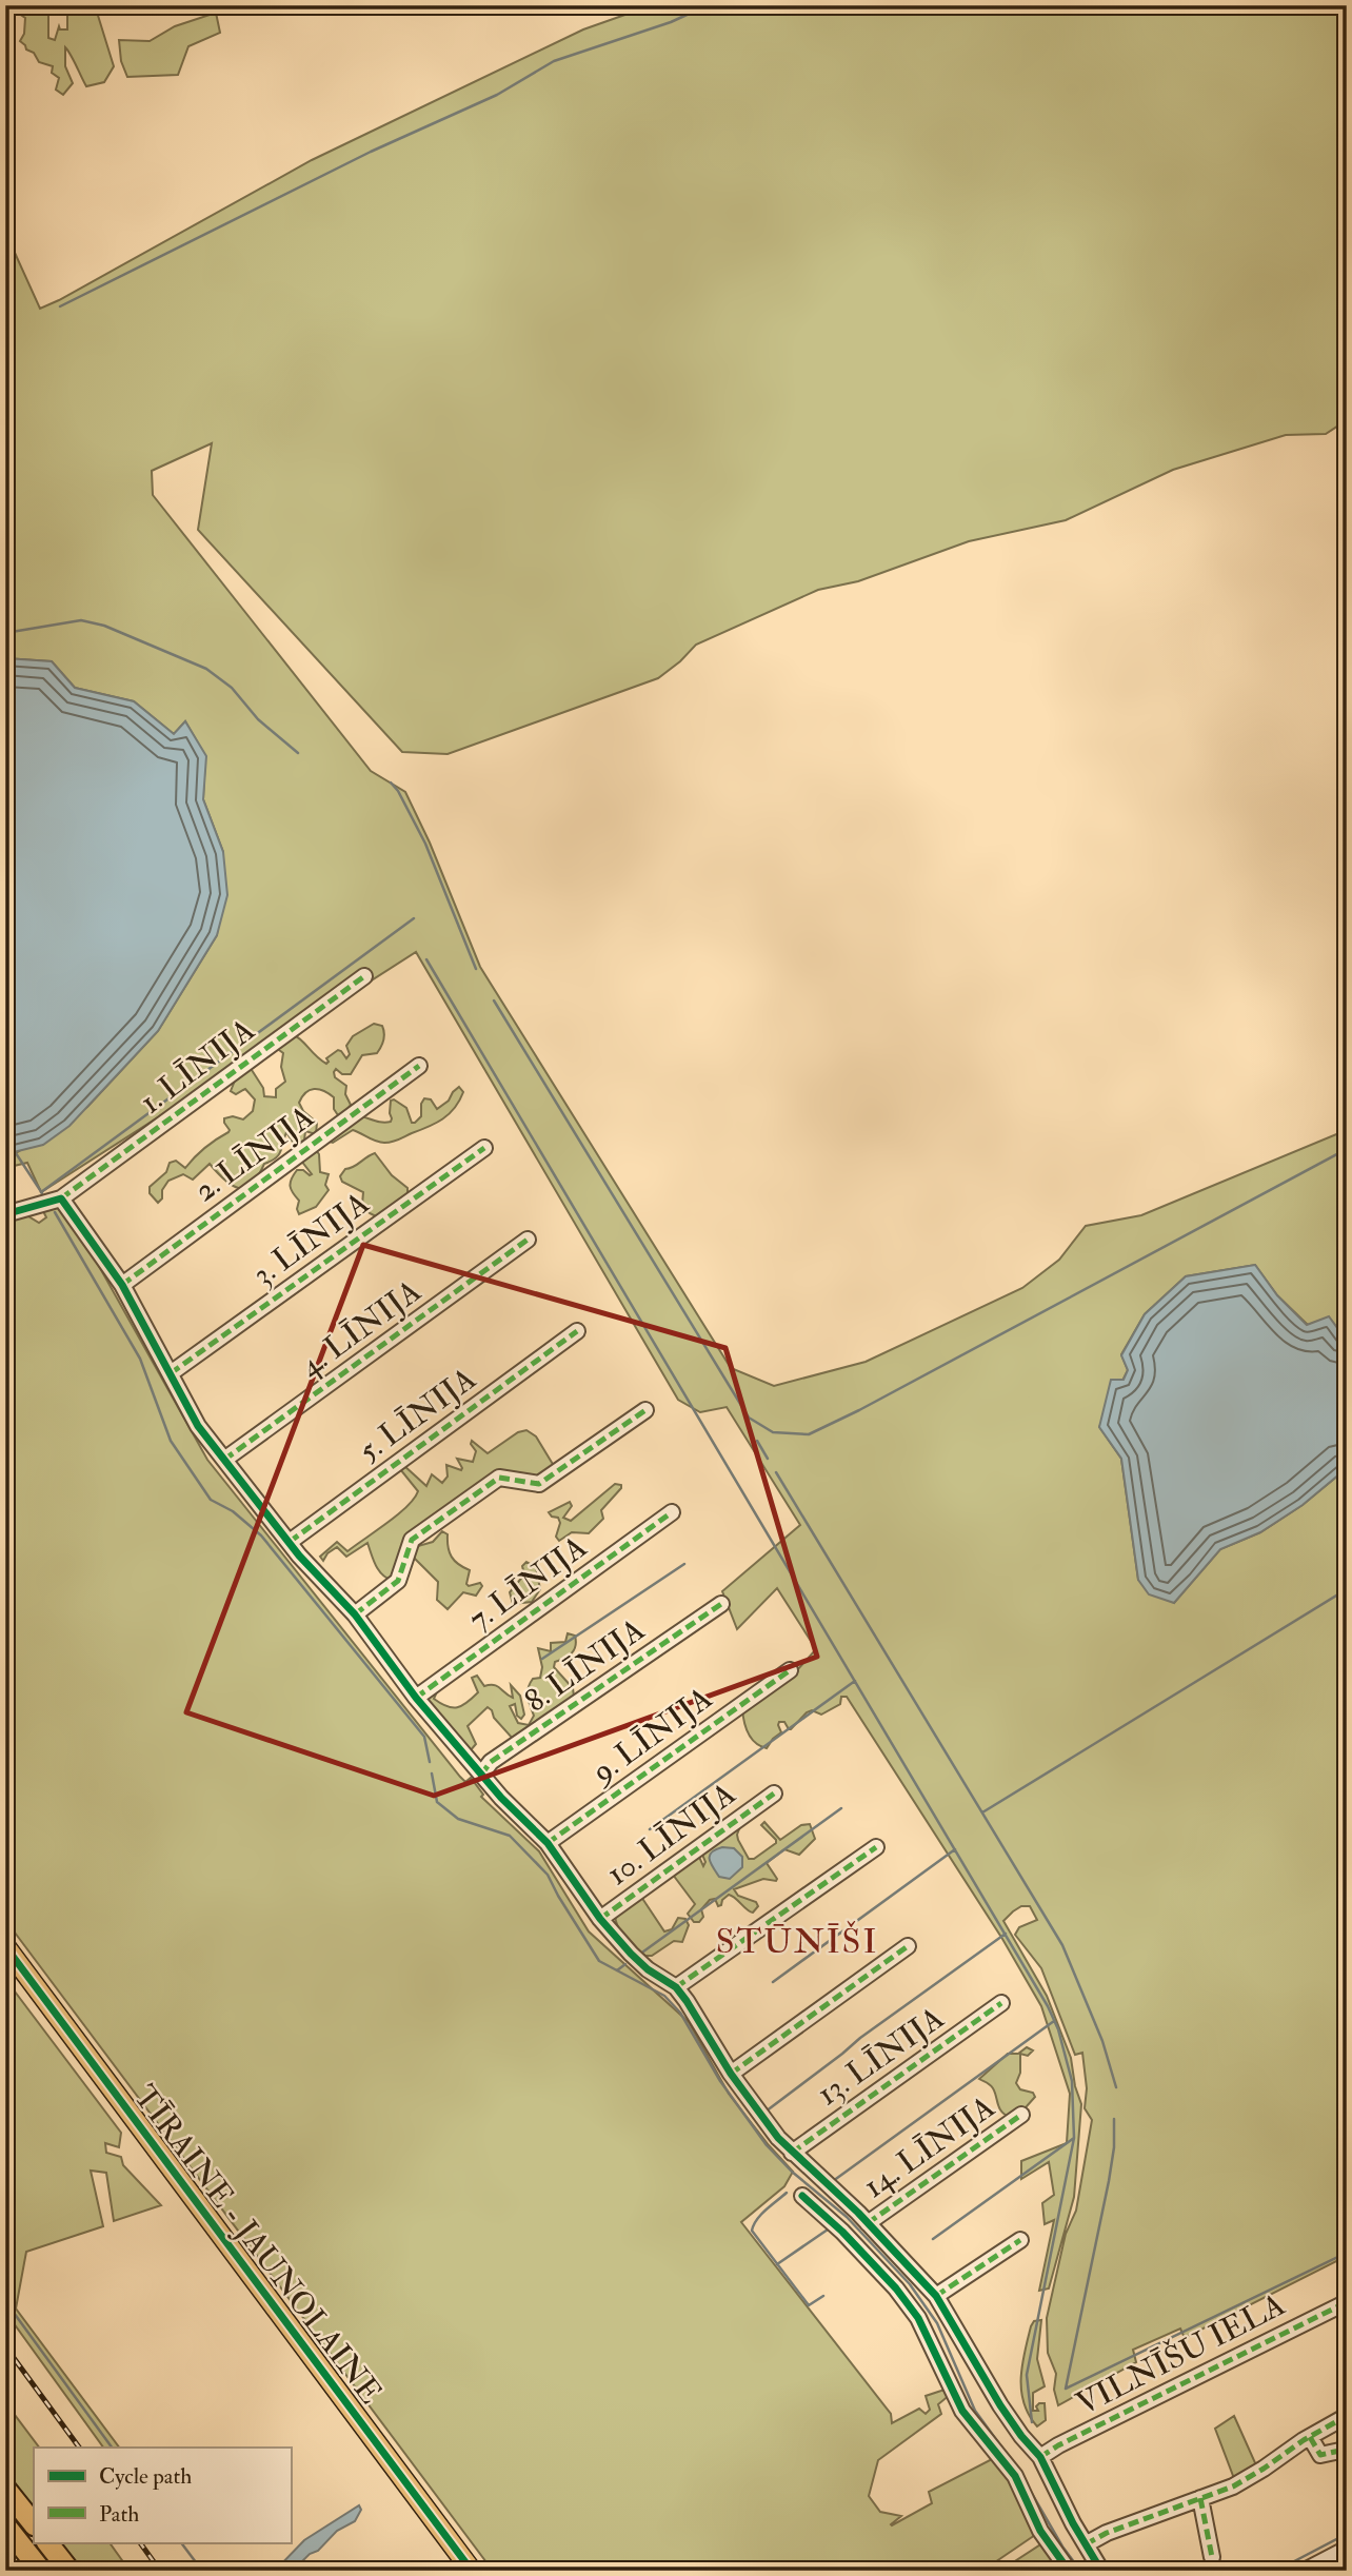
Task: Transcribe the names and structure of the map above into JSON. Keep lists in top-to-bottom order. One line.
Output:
{"streets":{"main road":["TĪRAINE - JAUNOLAINE"],"street":["1. LĪNIJA","2. LĪNIJA","3. LĪNIJA","4. LĪNIJA","5. LĪNIJA","7. LĪNIJA","8. LĪNIJA","9. LĪNIJA","10. LĪNIJA","13. LĪNIJA","14. LĪNIJA","VILNĪŠU IELA"]},"districts":["STŪNĪŠI"],"legend":["Cycle path","Path"]}
